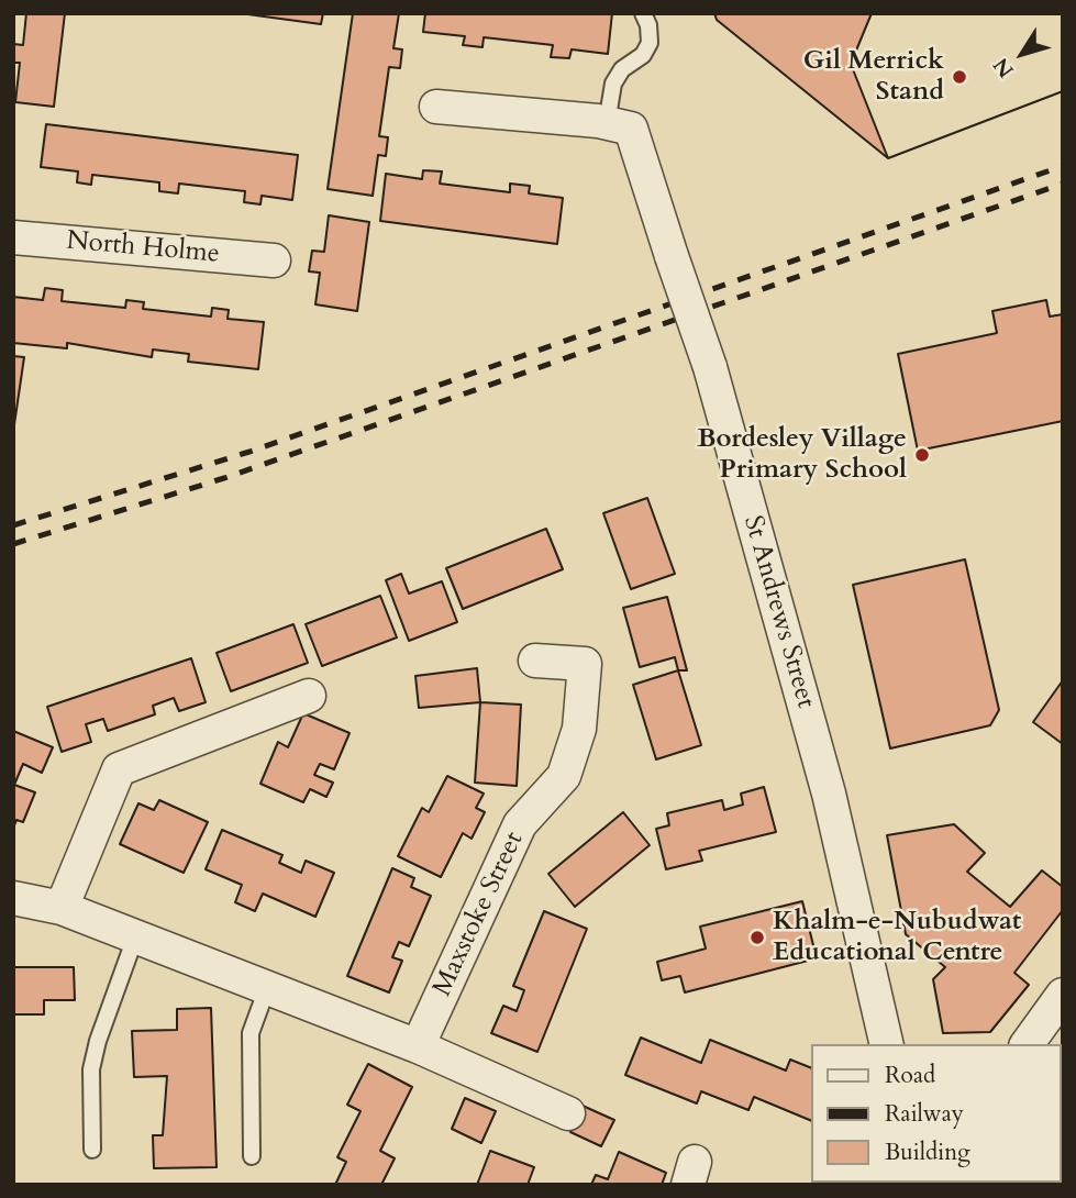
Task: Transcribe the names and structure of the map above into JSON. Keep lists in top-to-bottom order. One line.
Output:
{"streets":{"street":["North Holme","St Andrews Street","Maxstoke Street"]},"places":["Gil Merrick Stand","Bordesley Village Primary School","Khalm-e-Nubudwat Educational Centre"],"legend":["Road","Railway","Building"],"north":"bottom left"}
